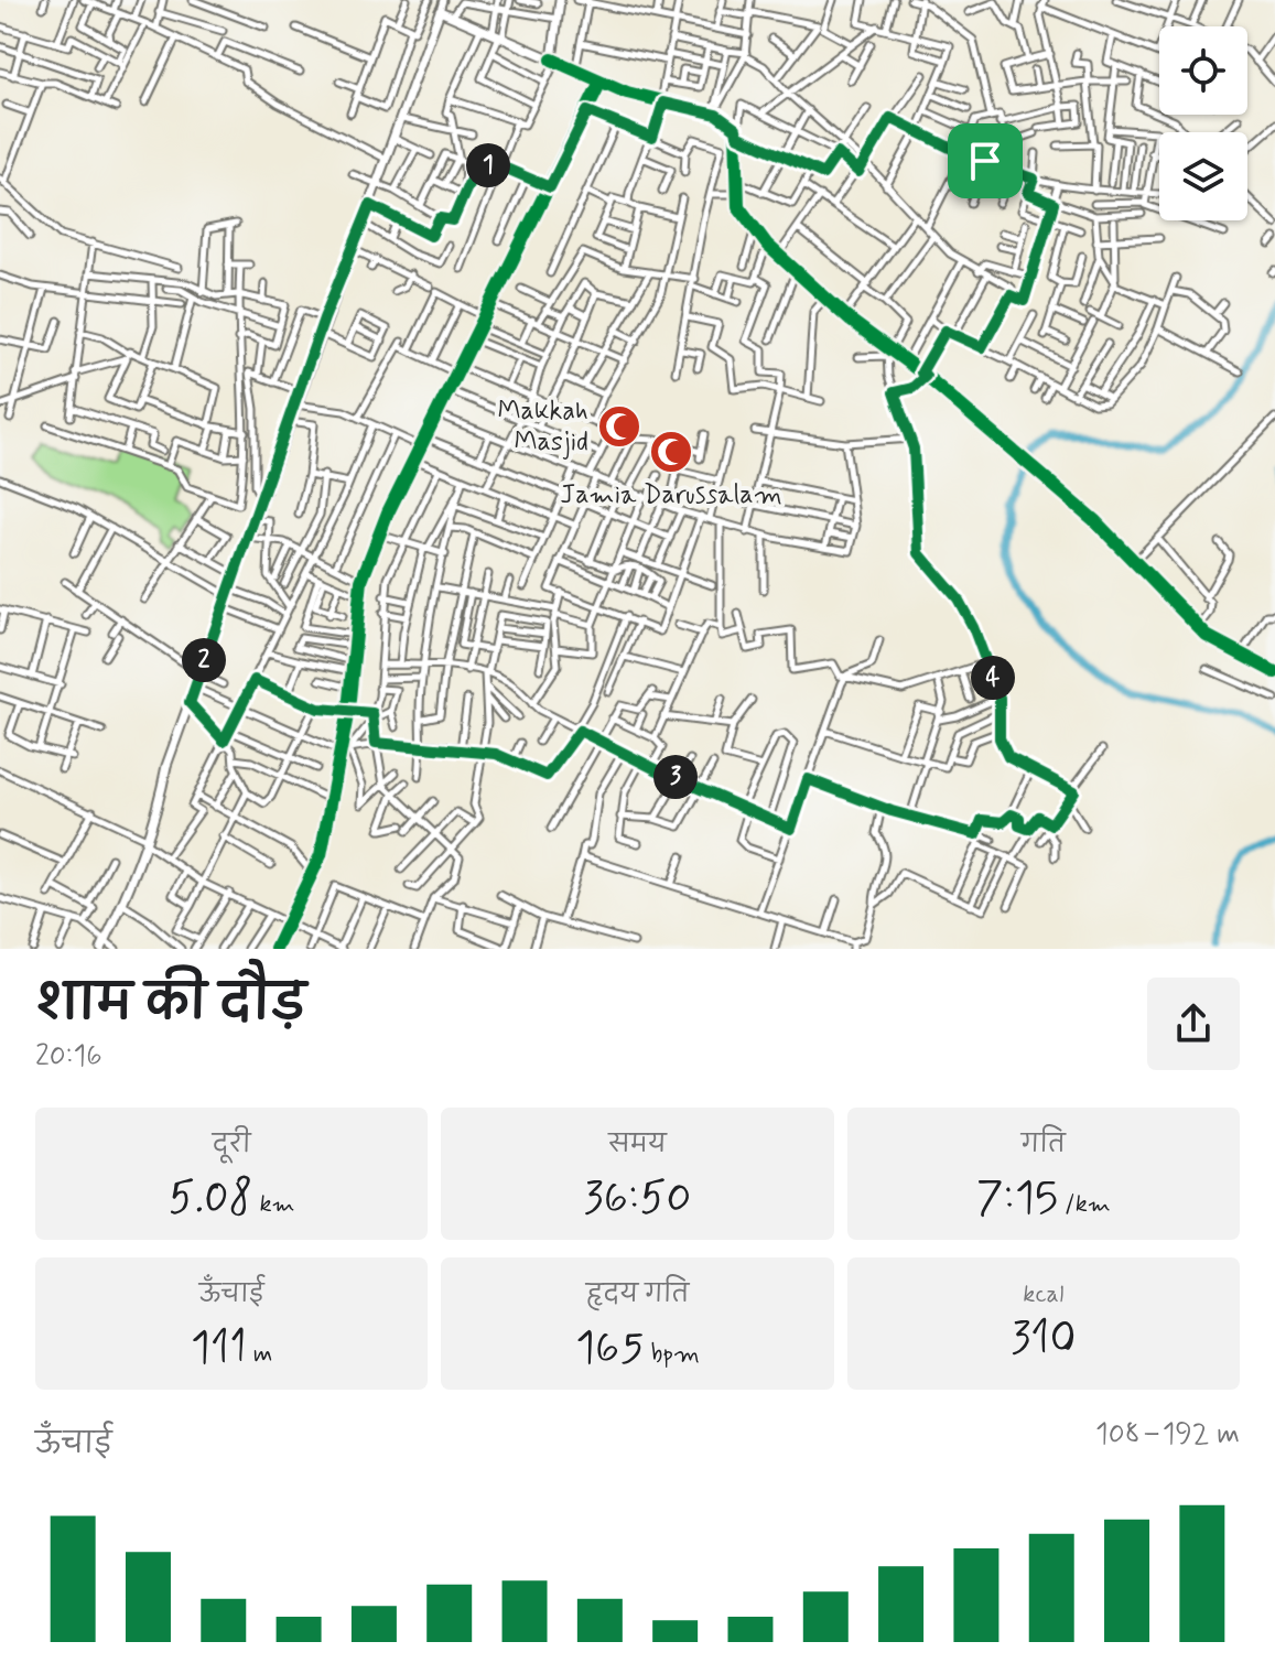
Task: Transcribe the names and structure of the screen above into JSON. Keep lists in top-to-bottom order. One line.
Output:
{"places":{"mosque":["Makkah Masjid","Jamia Darussalam"]},"page":{"pins":["1","2","4","3"],"heading":["शाम की दौड़","20:16"],"stats":[["दूरी","5.08 km"],["समय","36:50"],["गति","7:15 /km"],["ऊँचाई","111 m"],["हृदय गति","165 bpm"],["kcal","310"]],"chart":["ऊँचाई","108–192 m"]}}
